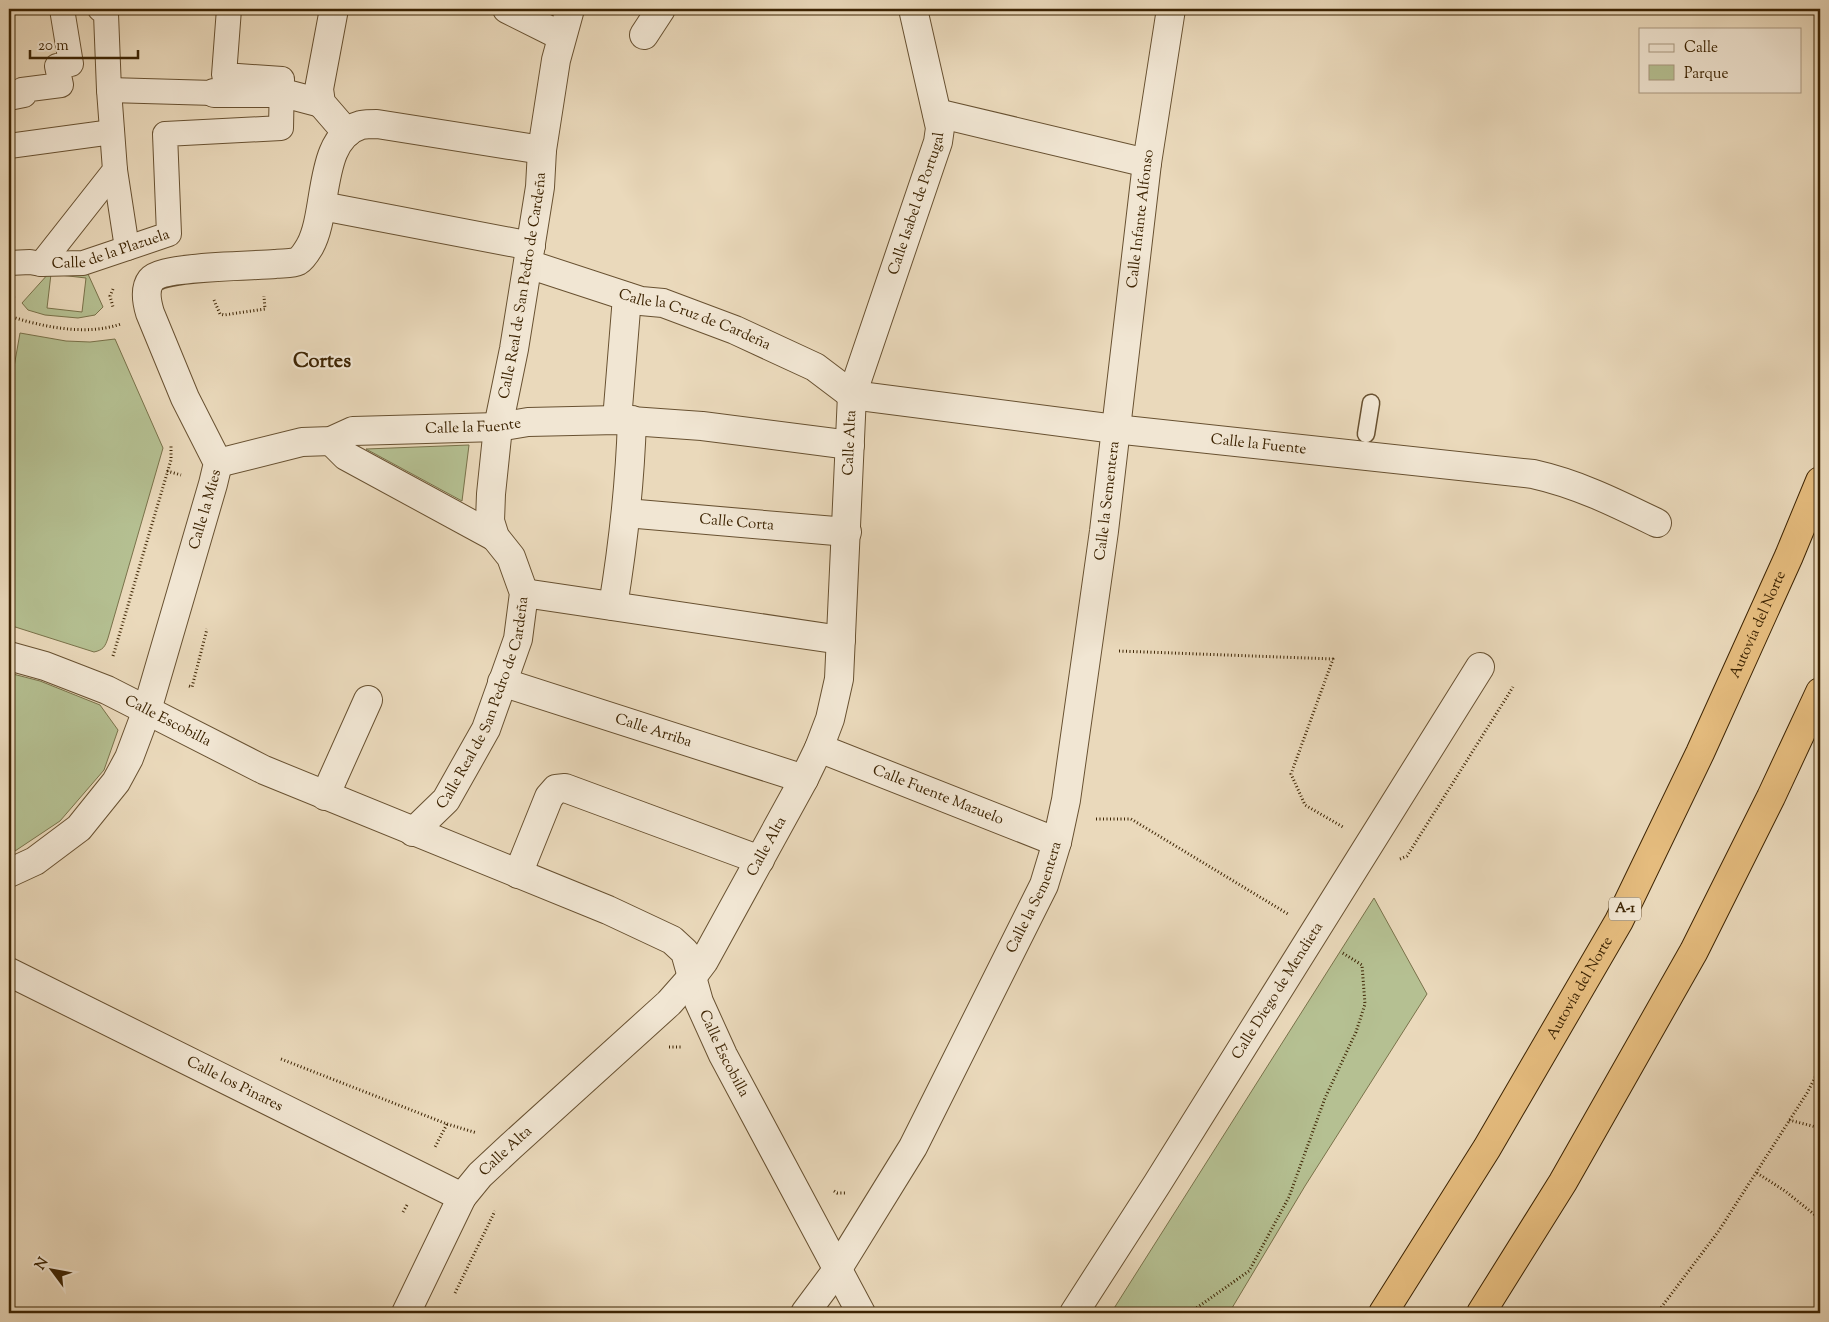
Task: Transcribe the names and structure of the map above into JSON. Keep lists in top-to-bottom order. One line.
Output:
{"streets":{"highway":["Autovía del Norte","A-1"],"street":["Calle Isabel de Portugal","Calle Infante Alfonso","Calle de la Plazuela","Calle Real de San Pedro de Cardeña","Calle la Cruz de Cardeña","Calle la Fuente","Calle Alta","Calle la Sementera","Calle la Mies","Calle Corta","Calle Escobilla","Calle Arriba","Calle Fuente Mazuelo","Calle Diego de Mendieta","Calle los Pinares"]},"crossings":[["Calle Isabel de Portugal","Calle la Cruz de Cardeña"],["Calle Isabel de Portugal","Calle la Fuente"],["Calle Isabel de Portugal","Calle Alta"],["Calle Infante Alfonso","Calle la Fuente"],["Calle Infante Alfonso","Calle la Sementera"],["Calle Real de San Pedro de Cardeña","Calle la Cruz de Cardeña"],["Calle Real de San Pedro de Cardeña","Calle la Fuente"],["Calle Real de San Pedro de Cardeña","Calle Escobilla"],["Calle Real de San Pedro de Cardeña","Calle Arriba"],["Calle la Cruz de Cardeña","Calle la Fuente"],["Calle la Cruz de Cardeña","Calle Alta"],["Calle la Fuente","Calle Alta"],["Calle la Fuente","Calle la Sementera"],["Calle la Fuente","Calle la Mies"],["Calle Alta","Calle Corta"],["Calle Alta","Calle Escobilla"],["Calle Alta","Calle Arriba"],["Calle Alta","Calle Fuente Mazuelo"],["Calle Alta","Calle los Pinares"],["Calle la Sementera","Calle Escobilla"],["Calle la Sementera","Calle Fuente Mazuelo"],["Calle la Mies","Calle Escobilla"]],"districts":["Cortes"],"legend":["Calle","Parque"],"scale_bar":"20 m","north":"top left"}
